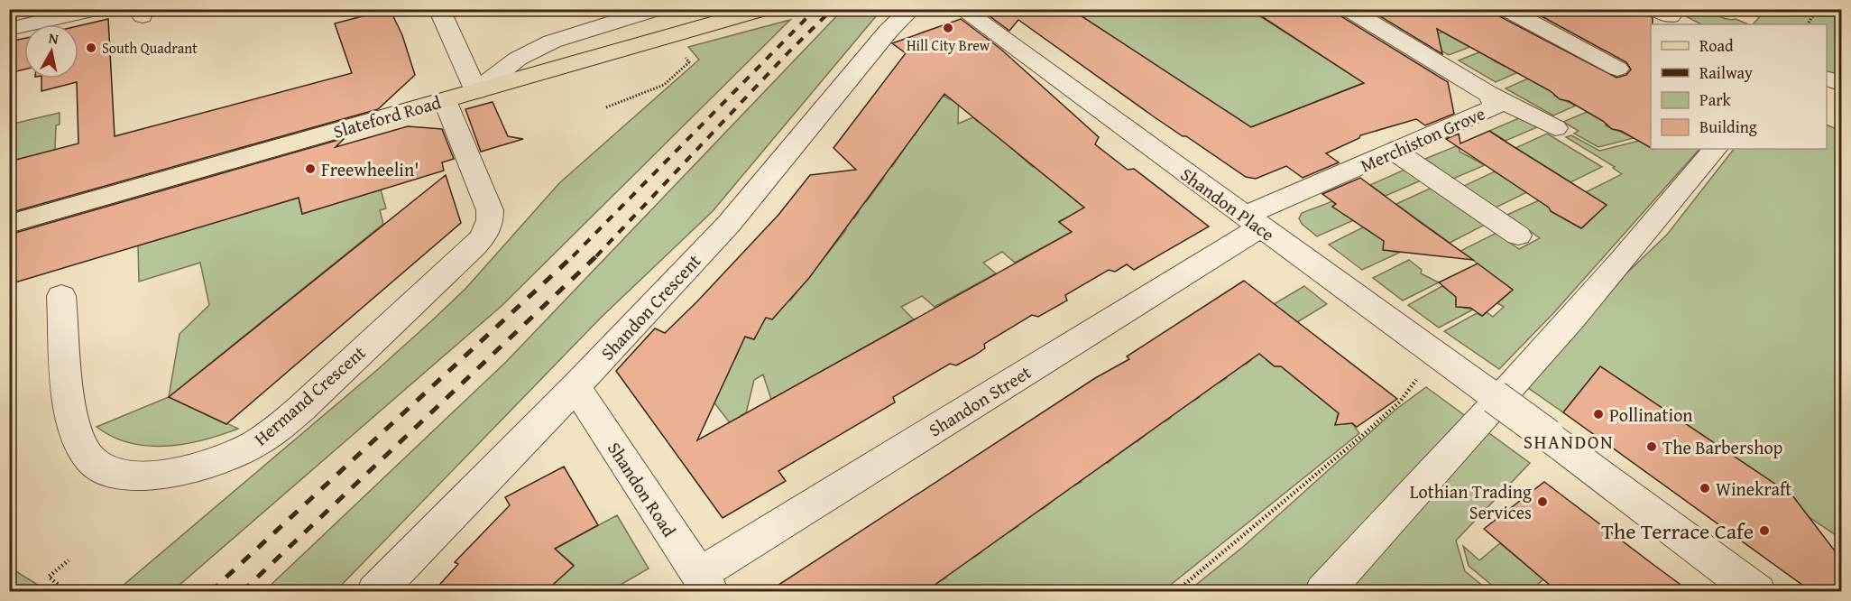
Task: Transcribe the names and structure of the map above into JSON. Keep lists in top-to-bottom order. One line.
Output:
{"streets":{"main road":["Slateford Road"],"street":["Merchiston Grove","Shandon Place","Shandon Crescent","Hermand Crescent","Shandon Street","Shandon Road"]},"crossings":[["Slateford Road","Hermand Crescent"],["Merchiston Grove","Shandon Place"],["Merchiston Grove","Shandon Street"],["Shandon Place","Shandon Street"],["Shandon Crescent","Shandon Road"],["Shandon Street","Shandon Road"]],"districts":["SHANDON"],"places":["Hill City Brew","South Quadrant","Freewheelin'","Pollination","The Barbershop","Winekraft","Lothian Trading Services","The Terrace Cafe"],"legend":["Road","Railway","Park","Building"],"north":"top"}
